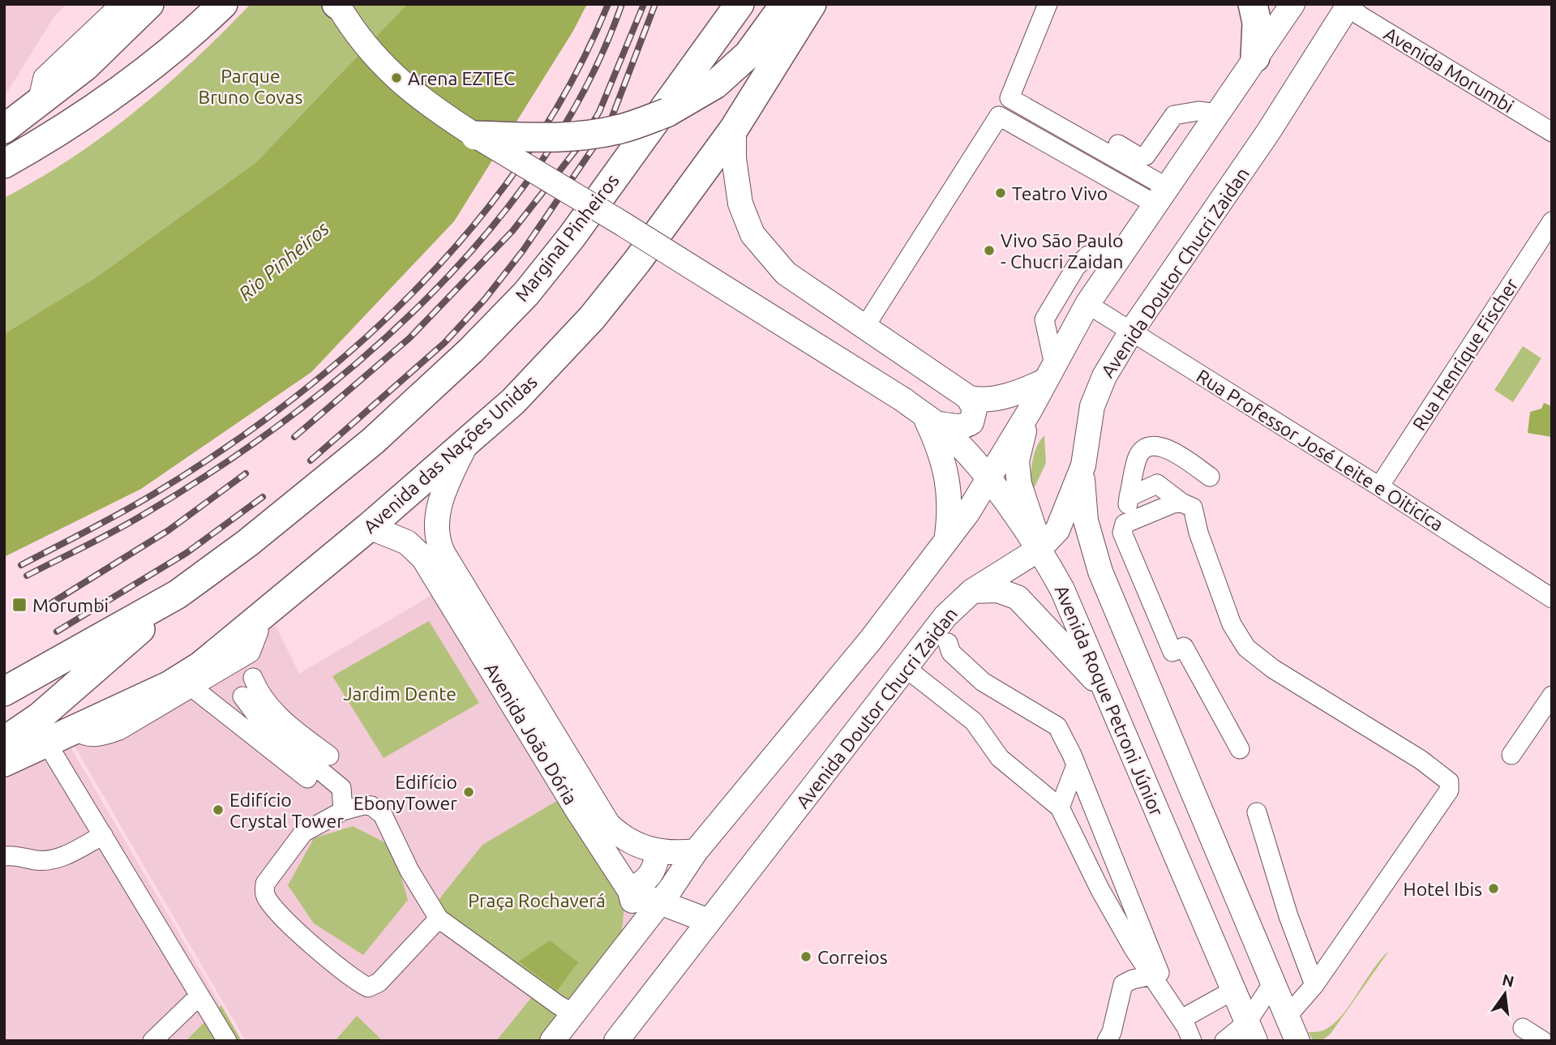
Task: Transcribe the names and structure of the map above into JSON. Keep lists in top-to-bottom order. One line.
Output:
{"streets":{"highway":["Marginal Pinheiros","Avenida das Nações Unidas"],"main road":["Avenida Doutor Chucri Zaidan","Avenida Roque Petroni Júnior","Avenida João Dória"],"street":["Avenida Morumbi","Rua Henrique Fischer","Rua Professor José Leite e Oiticica"]},"crossings":[["Avenida Morumbi","Avenida Doutor Chucri Zaidan"],["Avenida Doutor Chucri Zaidan","Rua Professor José Leite e Oiticica"],["Avenida Doutor Chucri Zaidan","Avenida Roque Petroni Júnior"],["Rua Henrique Fischer","Rua Professor José Leite e Oiticica"],["Avenida das Nações Unidas","Avenida João Dória"]],"water":["Rio Pinheiros"],"parks":["Parque Bruno Covas","Jardim Dente","Praça Rochaverá"],"places":{"other":["Arena EZTEC","Teatro Vivo","Vivo São Paulo - Chucri Zaidan","Edifício EbonyTower","Edifício Crystal Tower","Hotel Ibis","Correios"],"transit":["Morumbi"]},"north":"top"}
